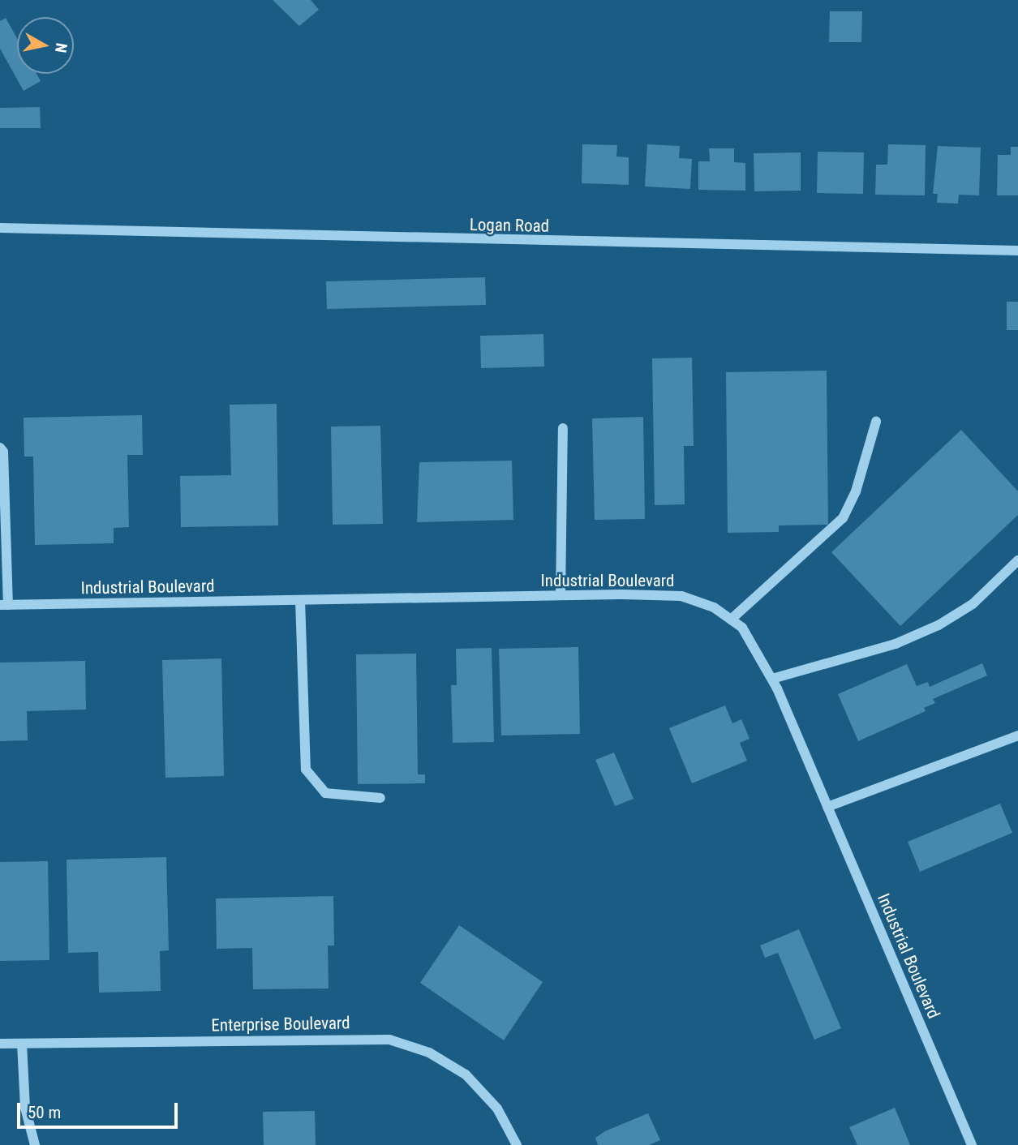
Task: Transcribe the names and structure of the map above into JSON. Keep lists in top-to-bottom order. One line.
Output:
{"streets":{"street":["Logan Road","Industrial Boulevard","Enterprise Boulevard"]},"scale_bar":"50 m","north":"right"}
